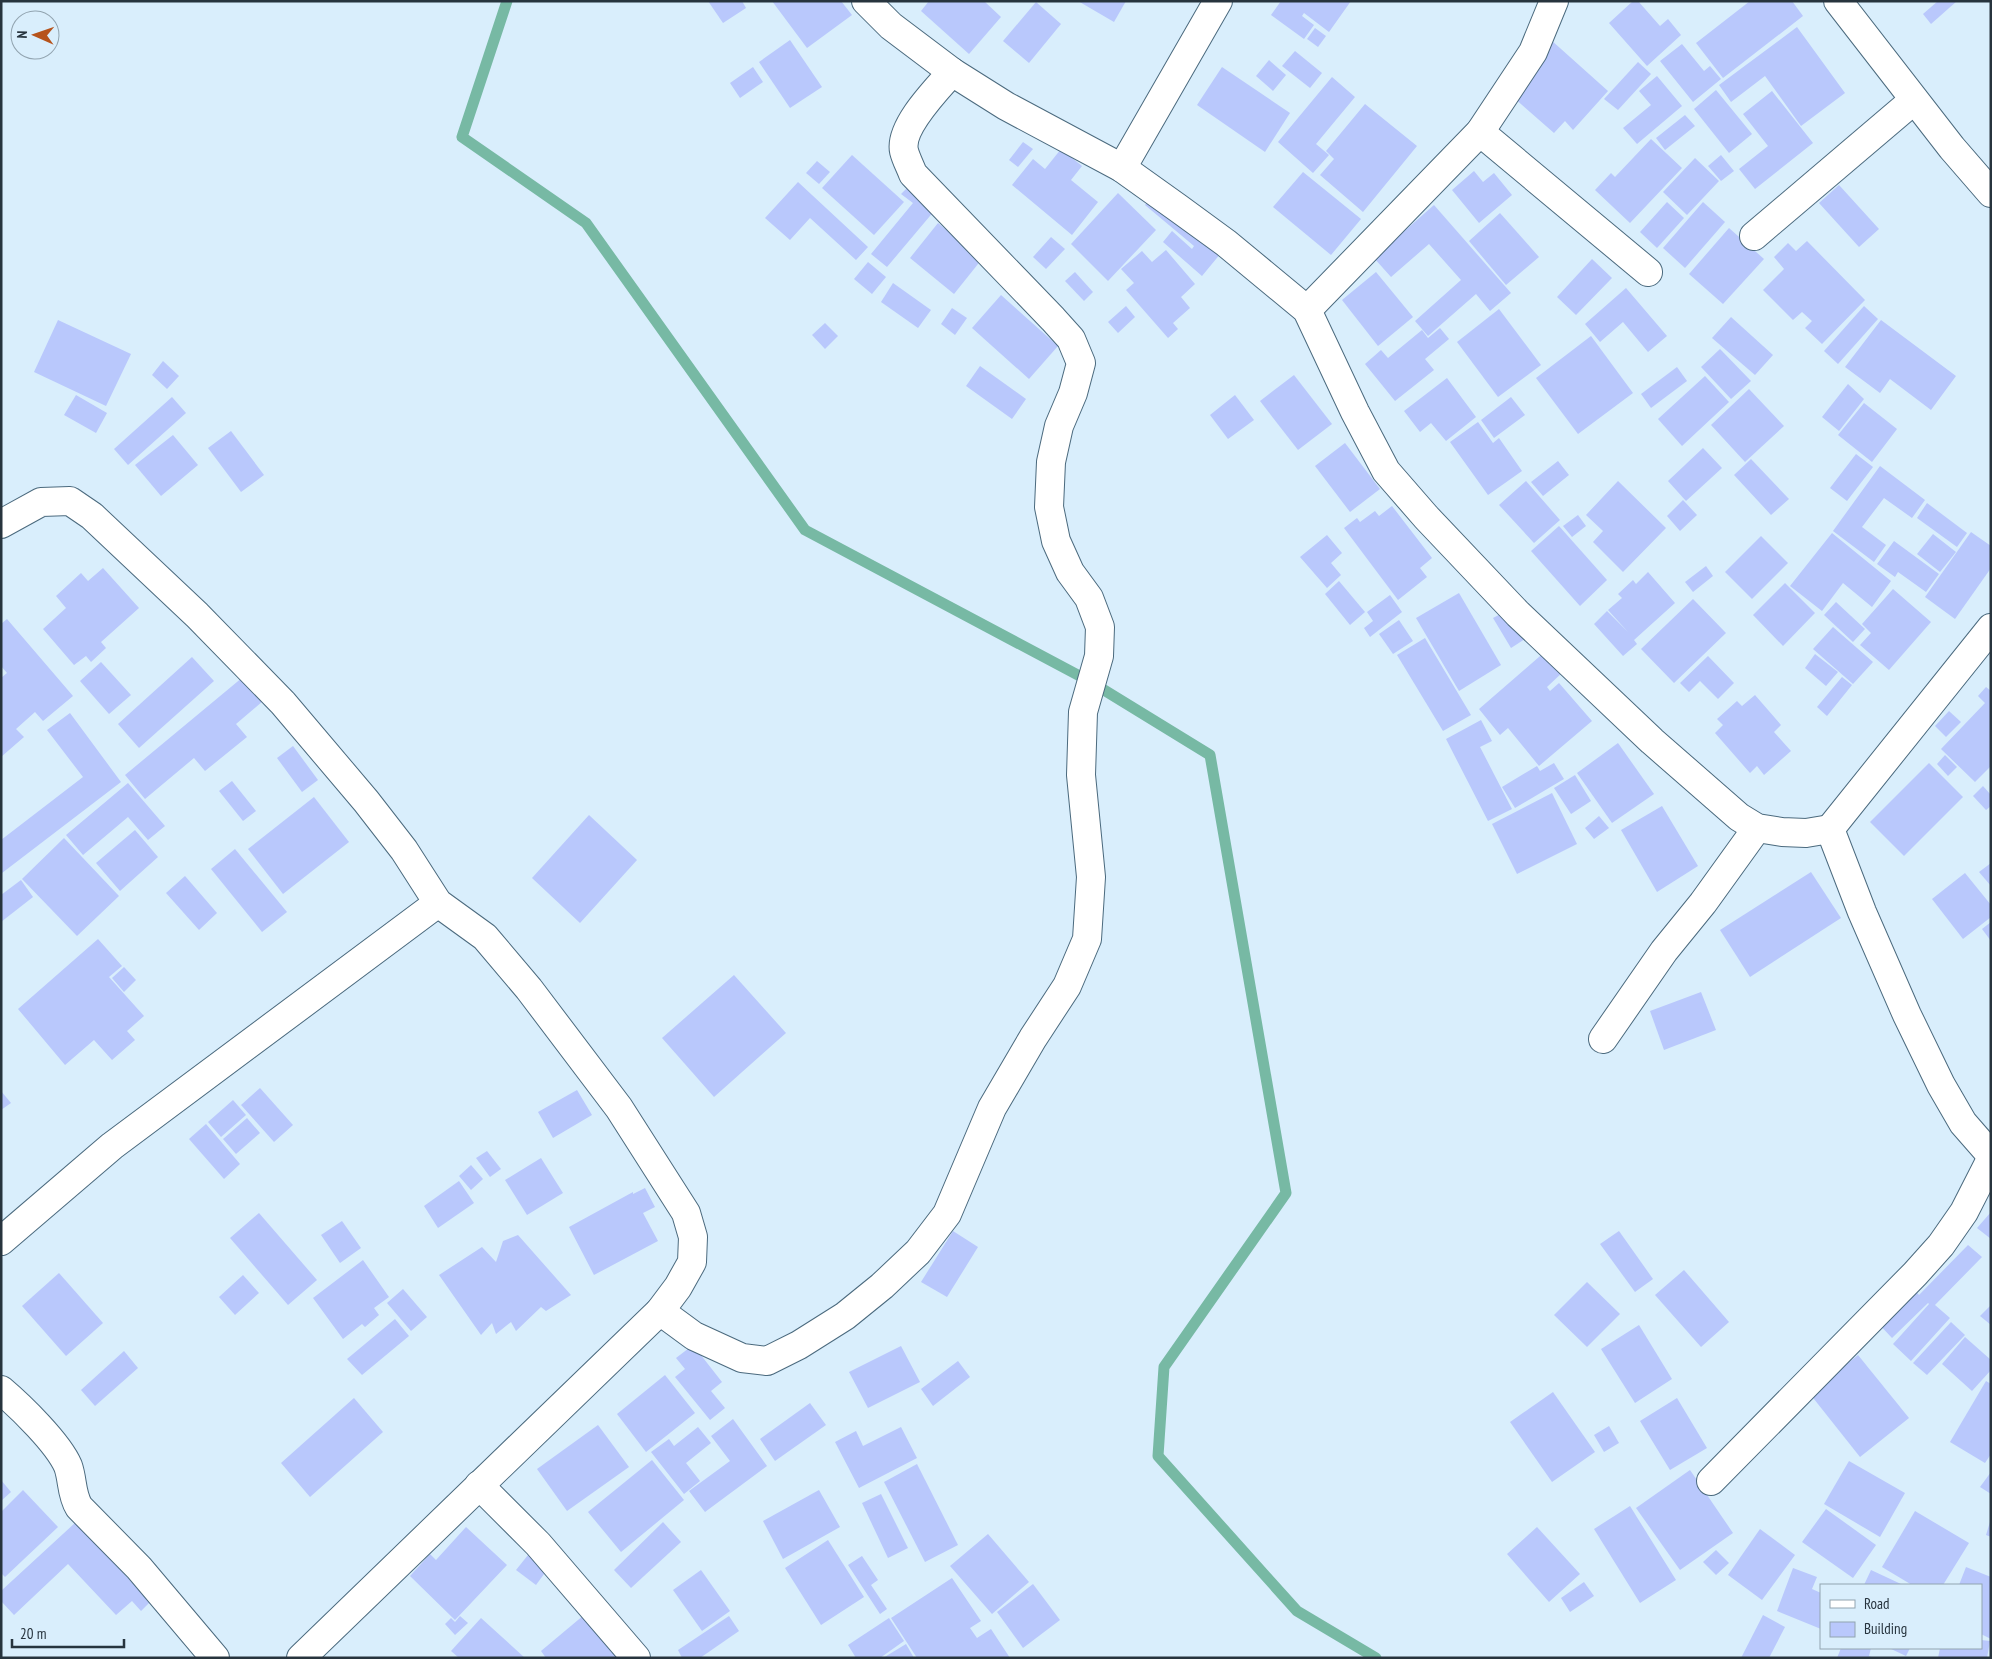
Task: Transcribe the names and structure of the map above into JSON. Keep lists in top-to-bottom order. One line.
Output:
{"legend":["Road","Building"],"scale_bar":"20 m","north":"left"}
